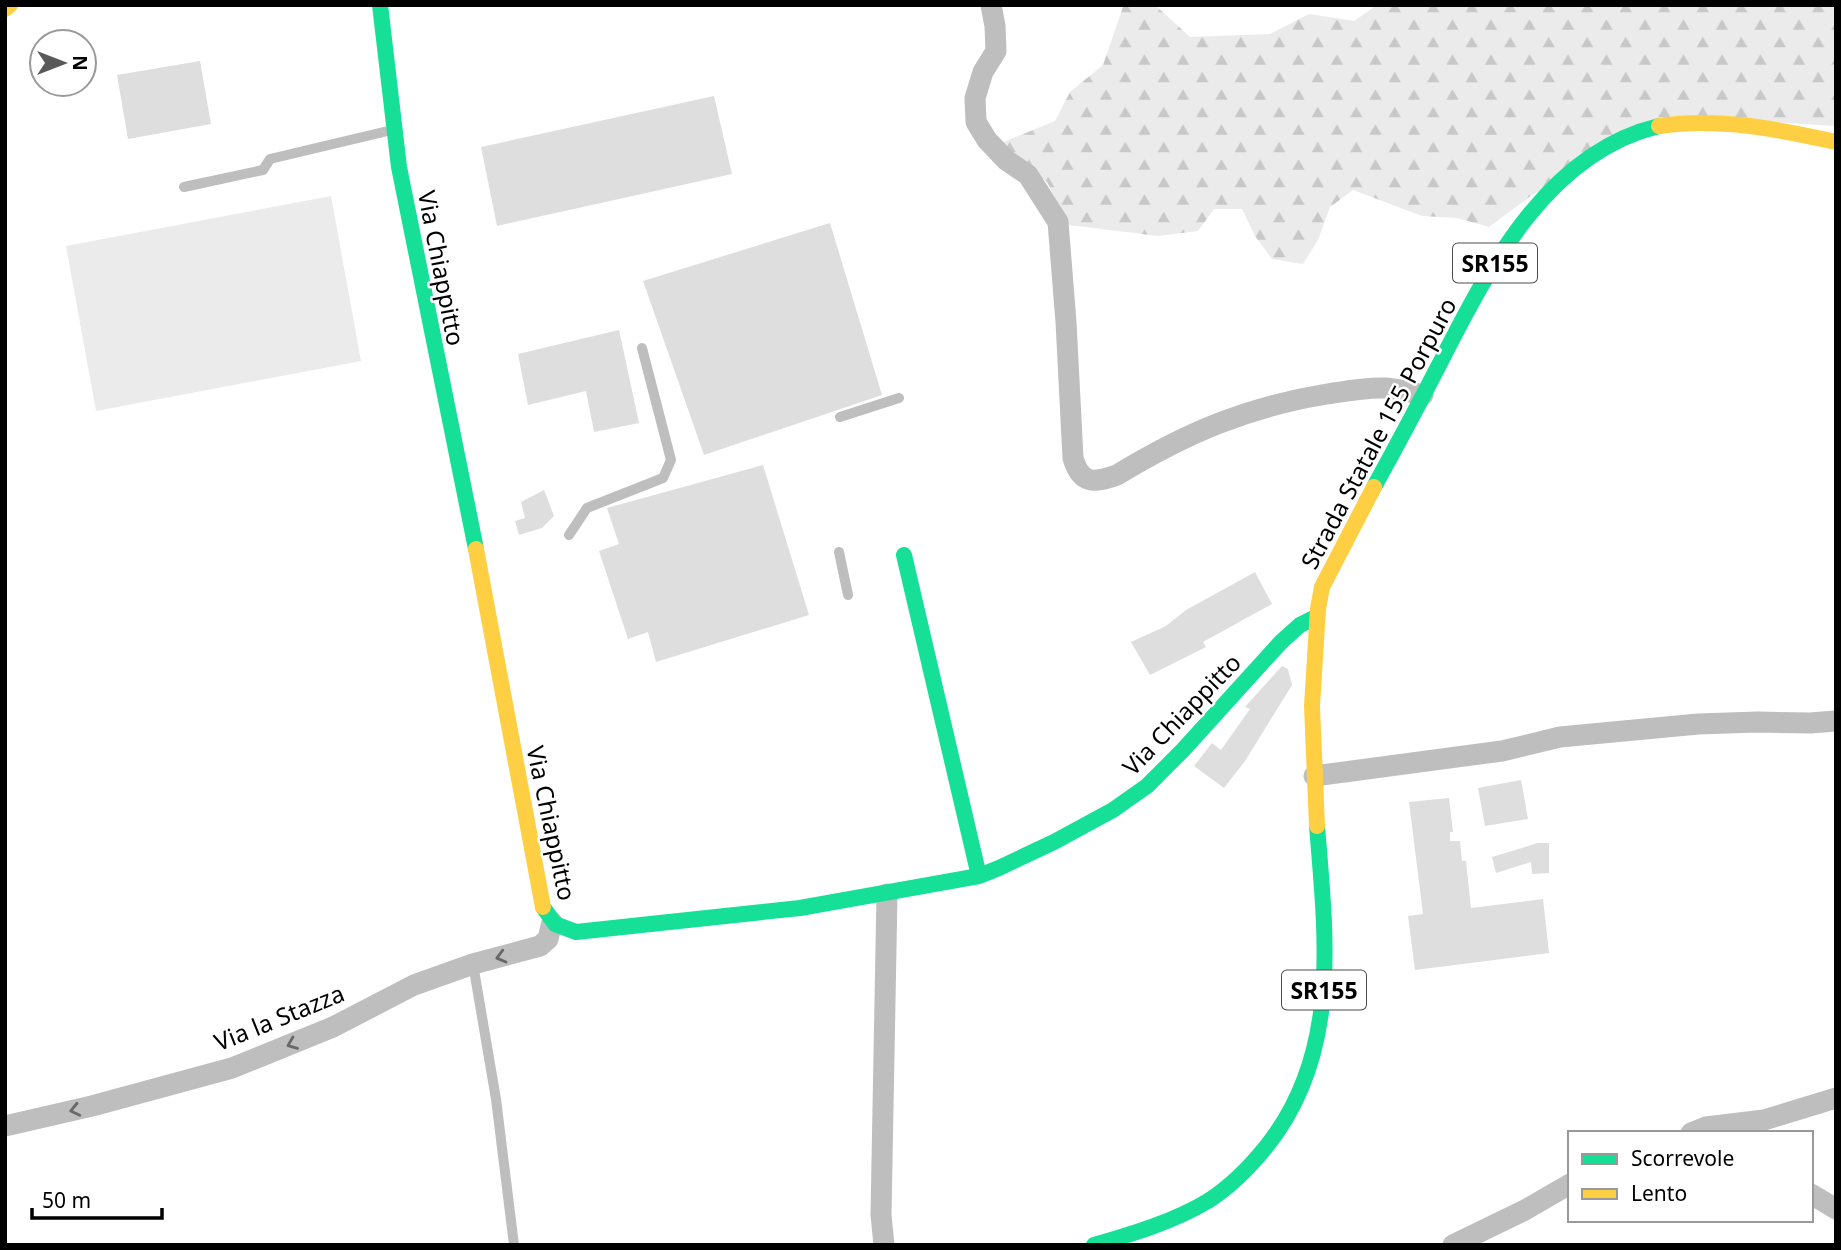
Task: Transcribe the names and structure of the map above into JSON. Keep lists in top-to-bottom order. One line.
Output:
{"streets":{"street":["SR155","Via Chiappitto","Strada Statale 155 Porpuro","Via la Stazza"]},"crossings":[["Via Chiappitto","Strada Statale 155 Porpuro"],["Via Chiappitto","Via la Stazza"]],"one_way":["Via la Stazza"],"legend":["Scorrevole","Lento"],"scale_bar":"50 m","north":"right"}
